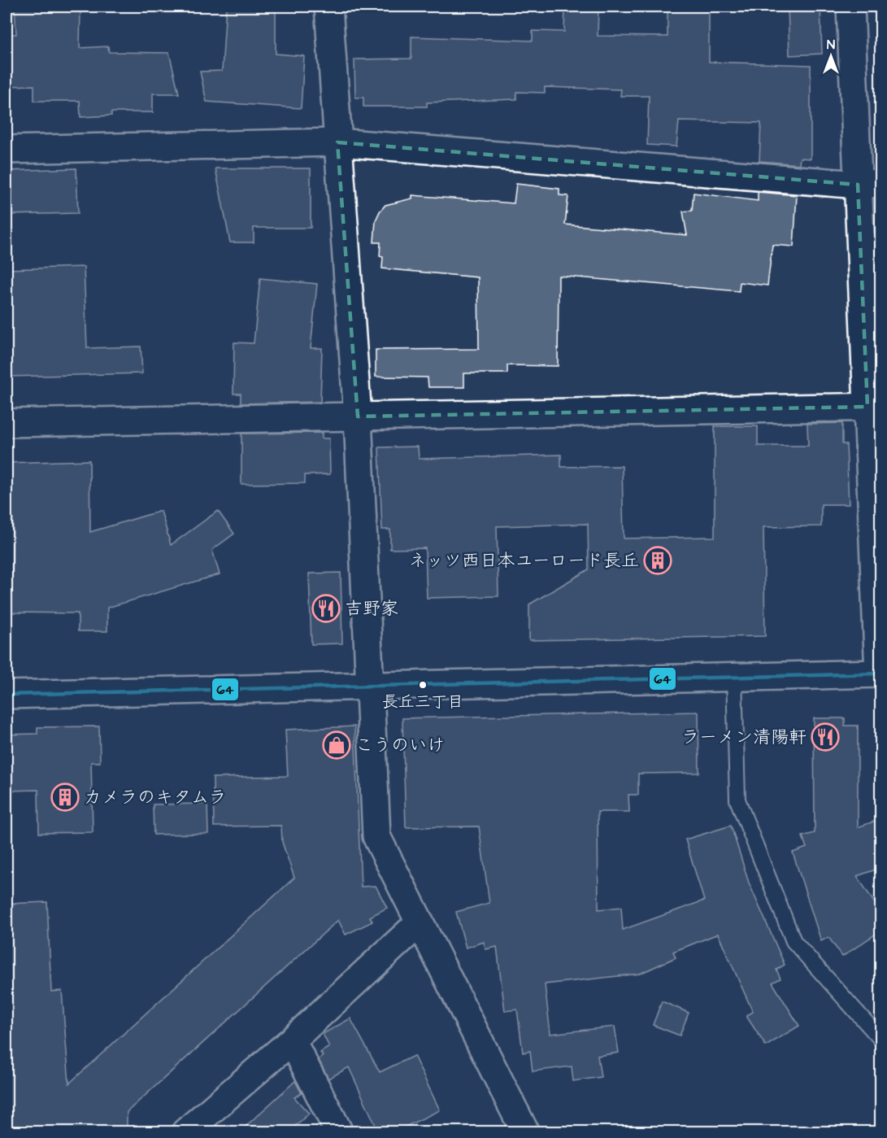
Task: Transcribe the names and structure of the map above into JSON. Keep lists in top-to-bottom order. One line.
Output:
{"places":{"building":["ネッツ西日本ユーロード長丘","カメラのキタムラ"],"restaurant":["吉野家","ラーメン清陽軒"],"other":["長丘三丁目"],"shop":["こうのいけ"]},"lines":["transit line 64"],"north":"top"}
